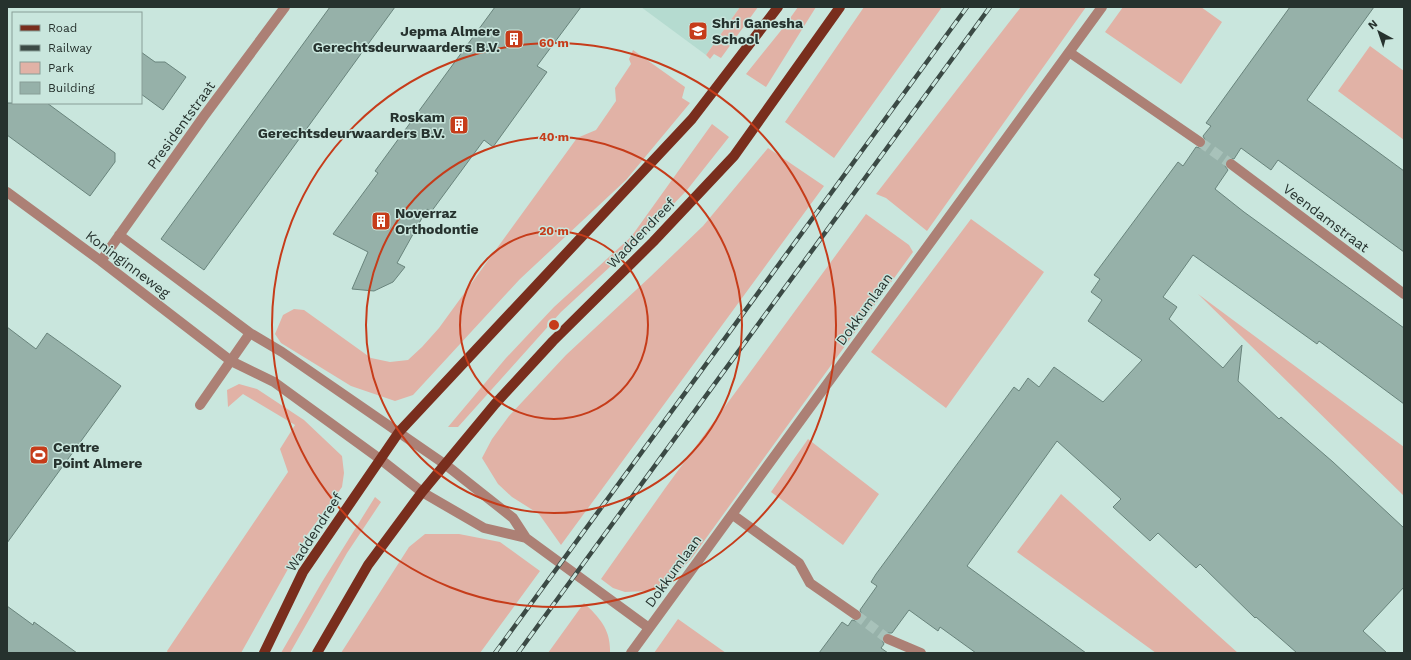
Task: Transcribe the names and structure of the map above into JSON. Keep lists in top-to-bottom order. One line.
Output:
{"streets":{"main road":["Waddendreef"],"street":["Presidentstraat","Veendamstraat","Koninginneweg","Dokkumlaan"]},"crossings":[["Presidentstraat","Koninginneweg"],["Waddendreef","Koninginneweg"],["Waddendreef","Dokkumlaan"],["Koninginneweg","Dokkumlaan"]],"places":{"school or university":["Shri Ganesha School"],"building":["Jepma Almere Gerechtsdeurwaarders B.V.","Roskam Gerechtsdeurwaarders B.V.","Noverraz Orthodontie"],"sports":["Centre Point Almere"]},"legend":["Road","Railway","Park","Building"],"north":"top left","rings":["60 m","40 m","20 m"]}
